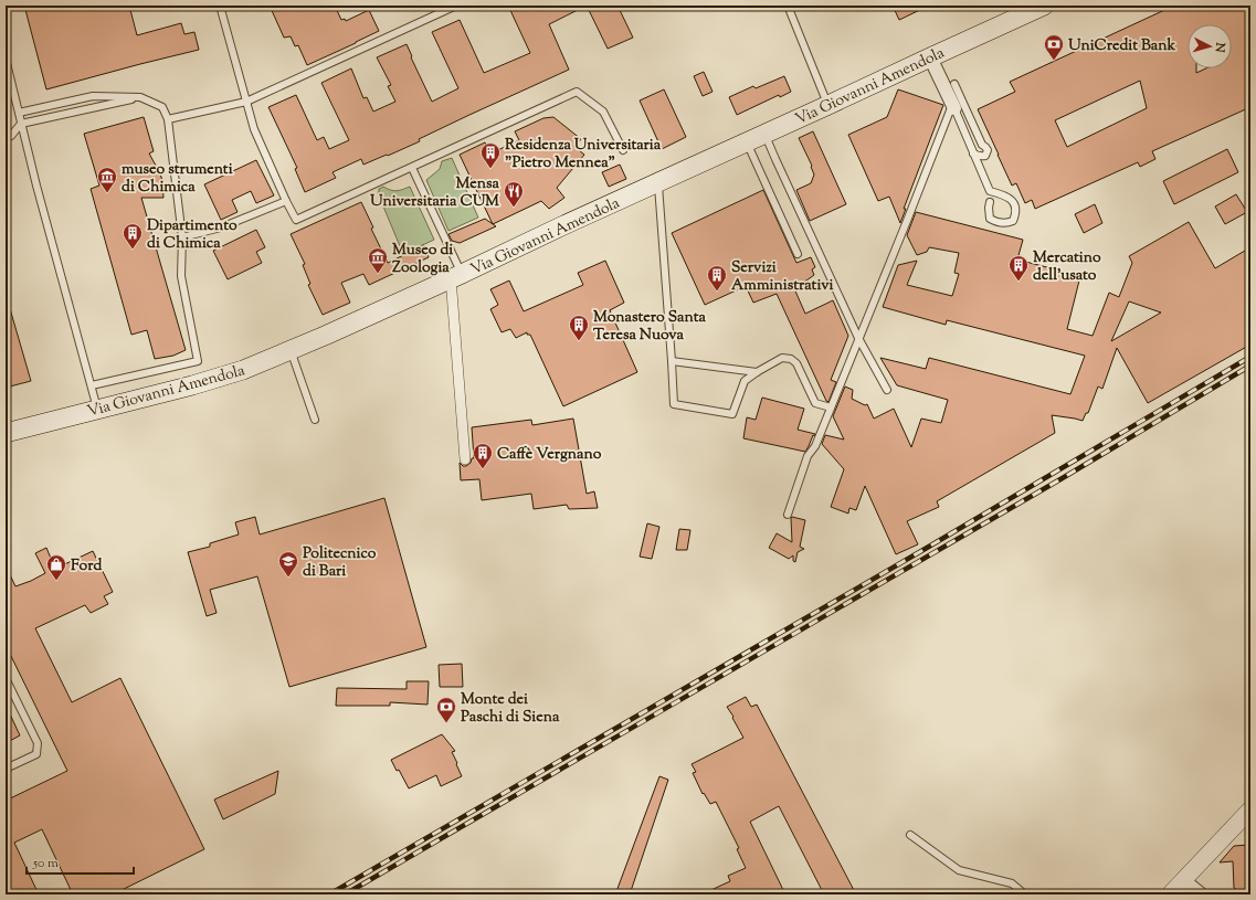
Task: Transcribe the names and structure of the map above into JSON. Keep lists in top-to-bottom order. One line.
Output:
{"streets":{"main road":["Via Giovanni Amendola"]},"places":{"bank":["UniCredit Bank","Monte dei Paschi di Siena"],"building":["Residenza Universitaria \"Pietro Mennea\"","Dipartimento di Chimica","Mercatino dell'usato","Servizi Amministrativi","Monastero Santa Teresa Nuova","Caffè Vergnano"],"museum":["museo strumenti di Chimica","Museo di Zoologia"],"restaurant":["Mensa Universitaria CUM"],"school or university":["Politecnico di Bari"],"shop":["Ford"]},"scale_bar":"50 m","north":"right"}
